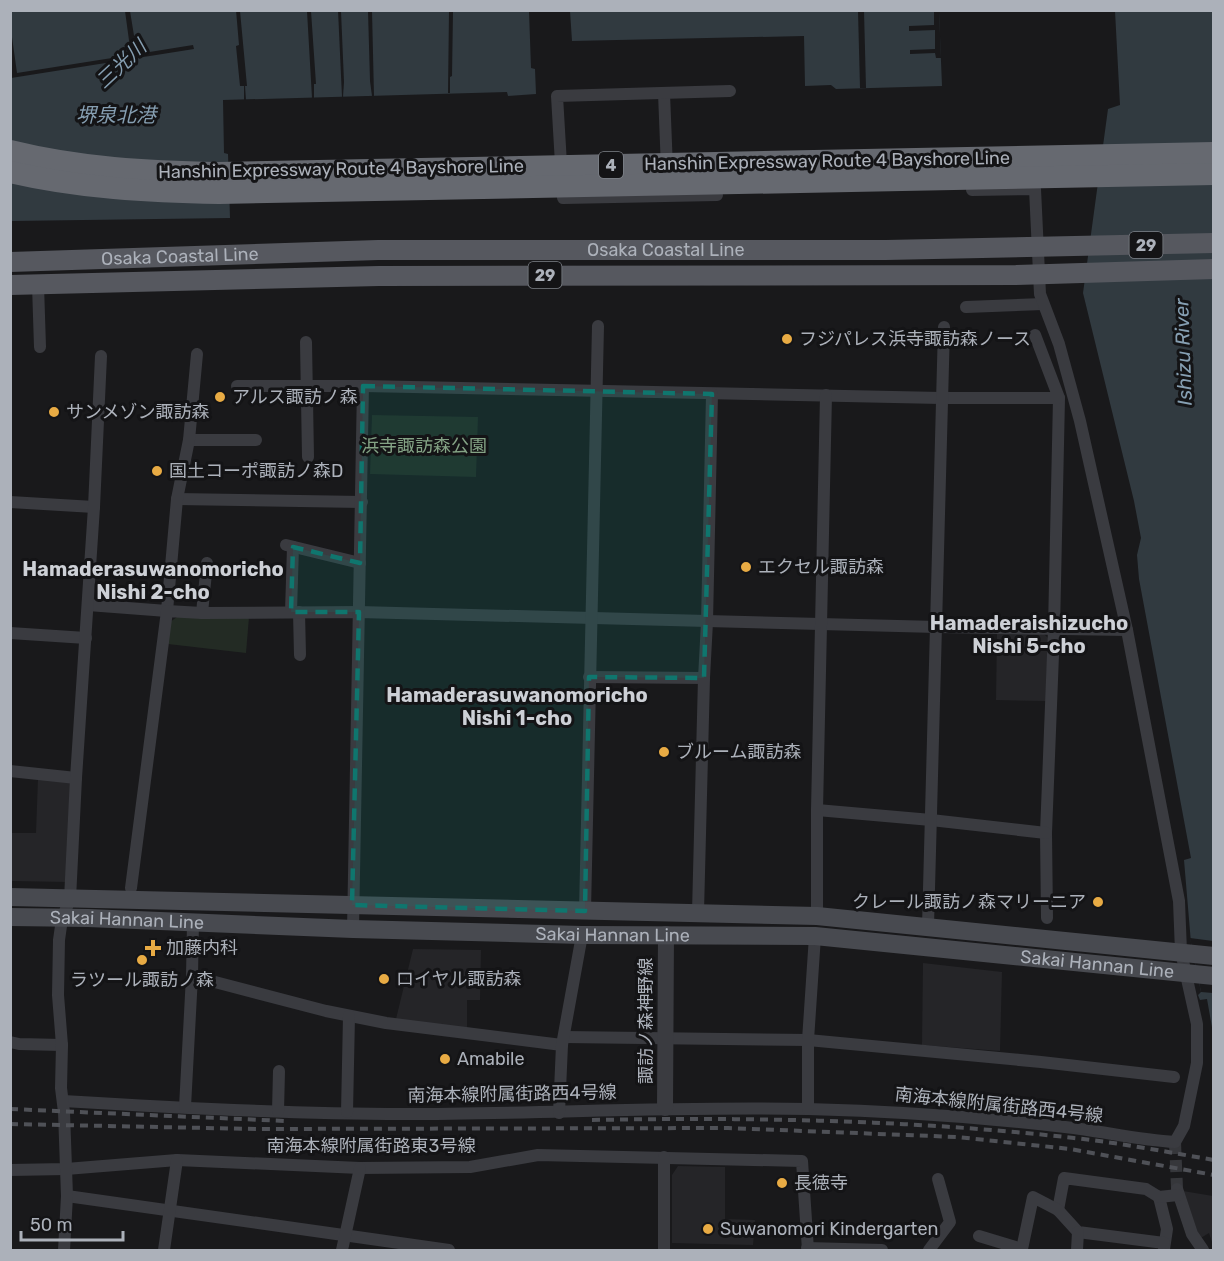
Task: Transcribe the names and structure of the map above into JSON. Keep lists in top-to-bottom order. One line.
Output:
{"streets":{"highway":["Hanshin Expressway Route 4 Bayshore Line","4"],"main road":["29","Osaka Coastal Line","Sakai Hannan Line"],"street":["諏訪ノ森神野線","南海本線附属街路西4号線","南海本線附属街路東3号線"]},"crossings":[["Sakai Hannan Line","諏訪ノ森神野線"],["Sakai Hannan Line","南海本線附属街路西4号線"],["諏訪ノ森神野線","南海本線附属街路西4号線"]],"districts":["Hamaderasuwanomoricho Nishi 2-cho","Hamaderaishizucho Nishi 5-cho","Hamaderasuwanomoricho Nishi 1-cho"],"water":["三光川","堺泉北港","Ishizu River"],"parks":["浜寺諏訪森公園"],"places":{"other":["フジパレス浜寺諏訪森ノース","アルス諏訪ノ森","サンメゾン諏訪森","国土コーポ諏訪ノ森D","エクセル諏訪森","ブルーム諏訪森","クレール諏訪ノ森マリーニア","ラツール諏訪ノ森","ロイヤル諏訪森","Amabile","長徳寺","Suwanomori Kindergarten"],"health":["加藤内科"]},"scale_bar":"50 m"}
